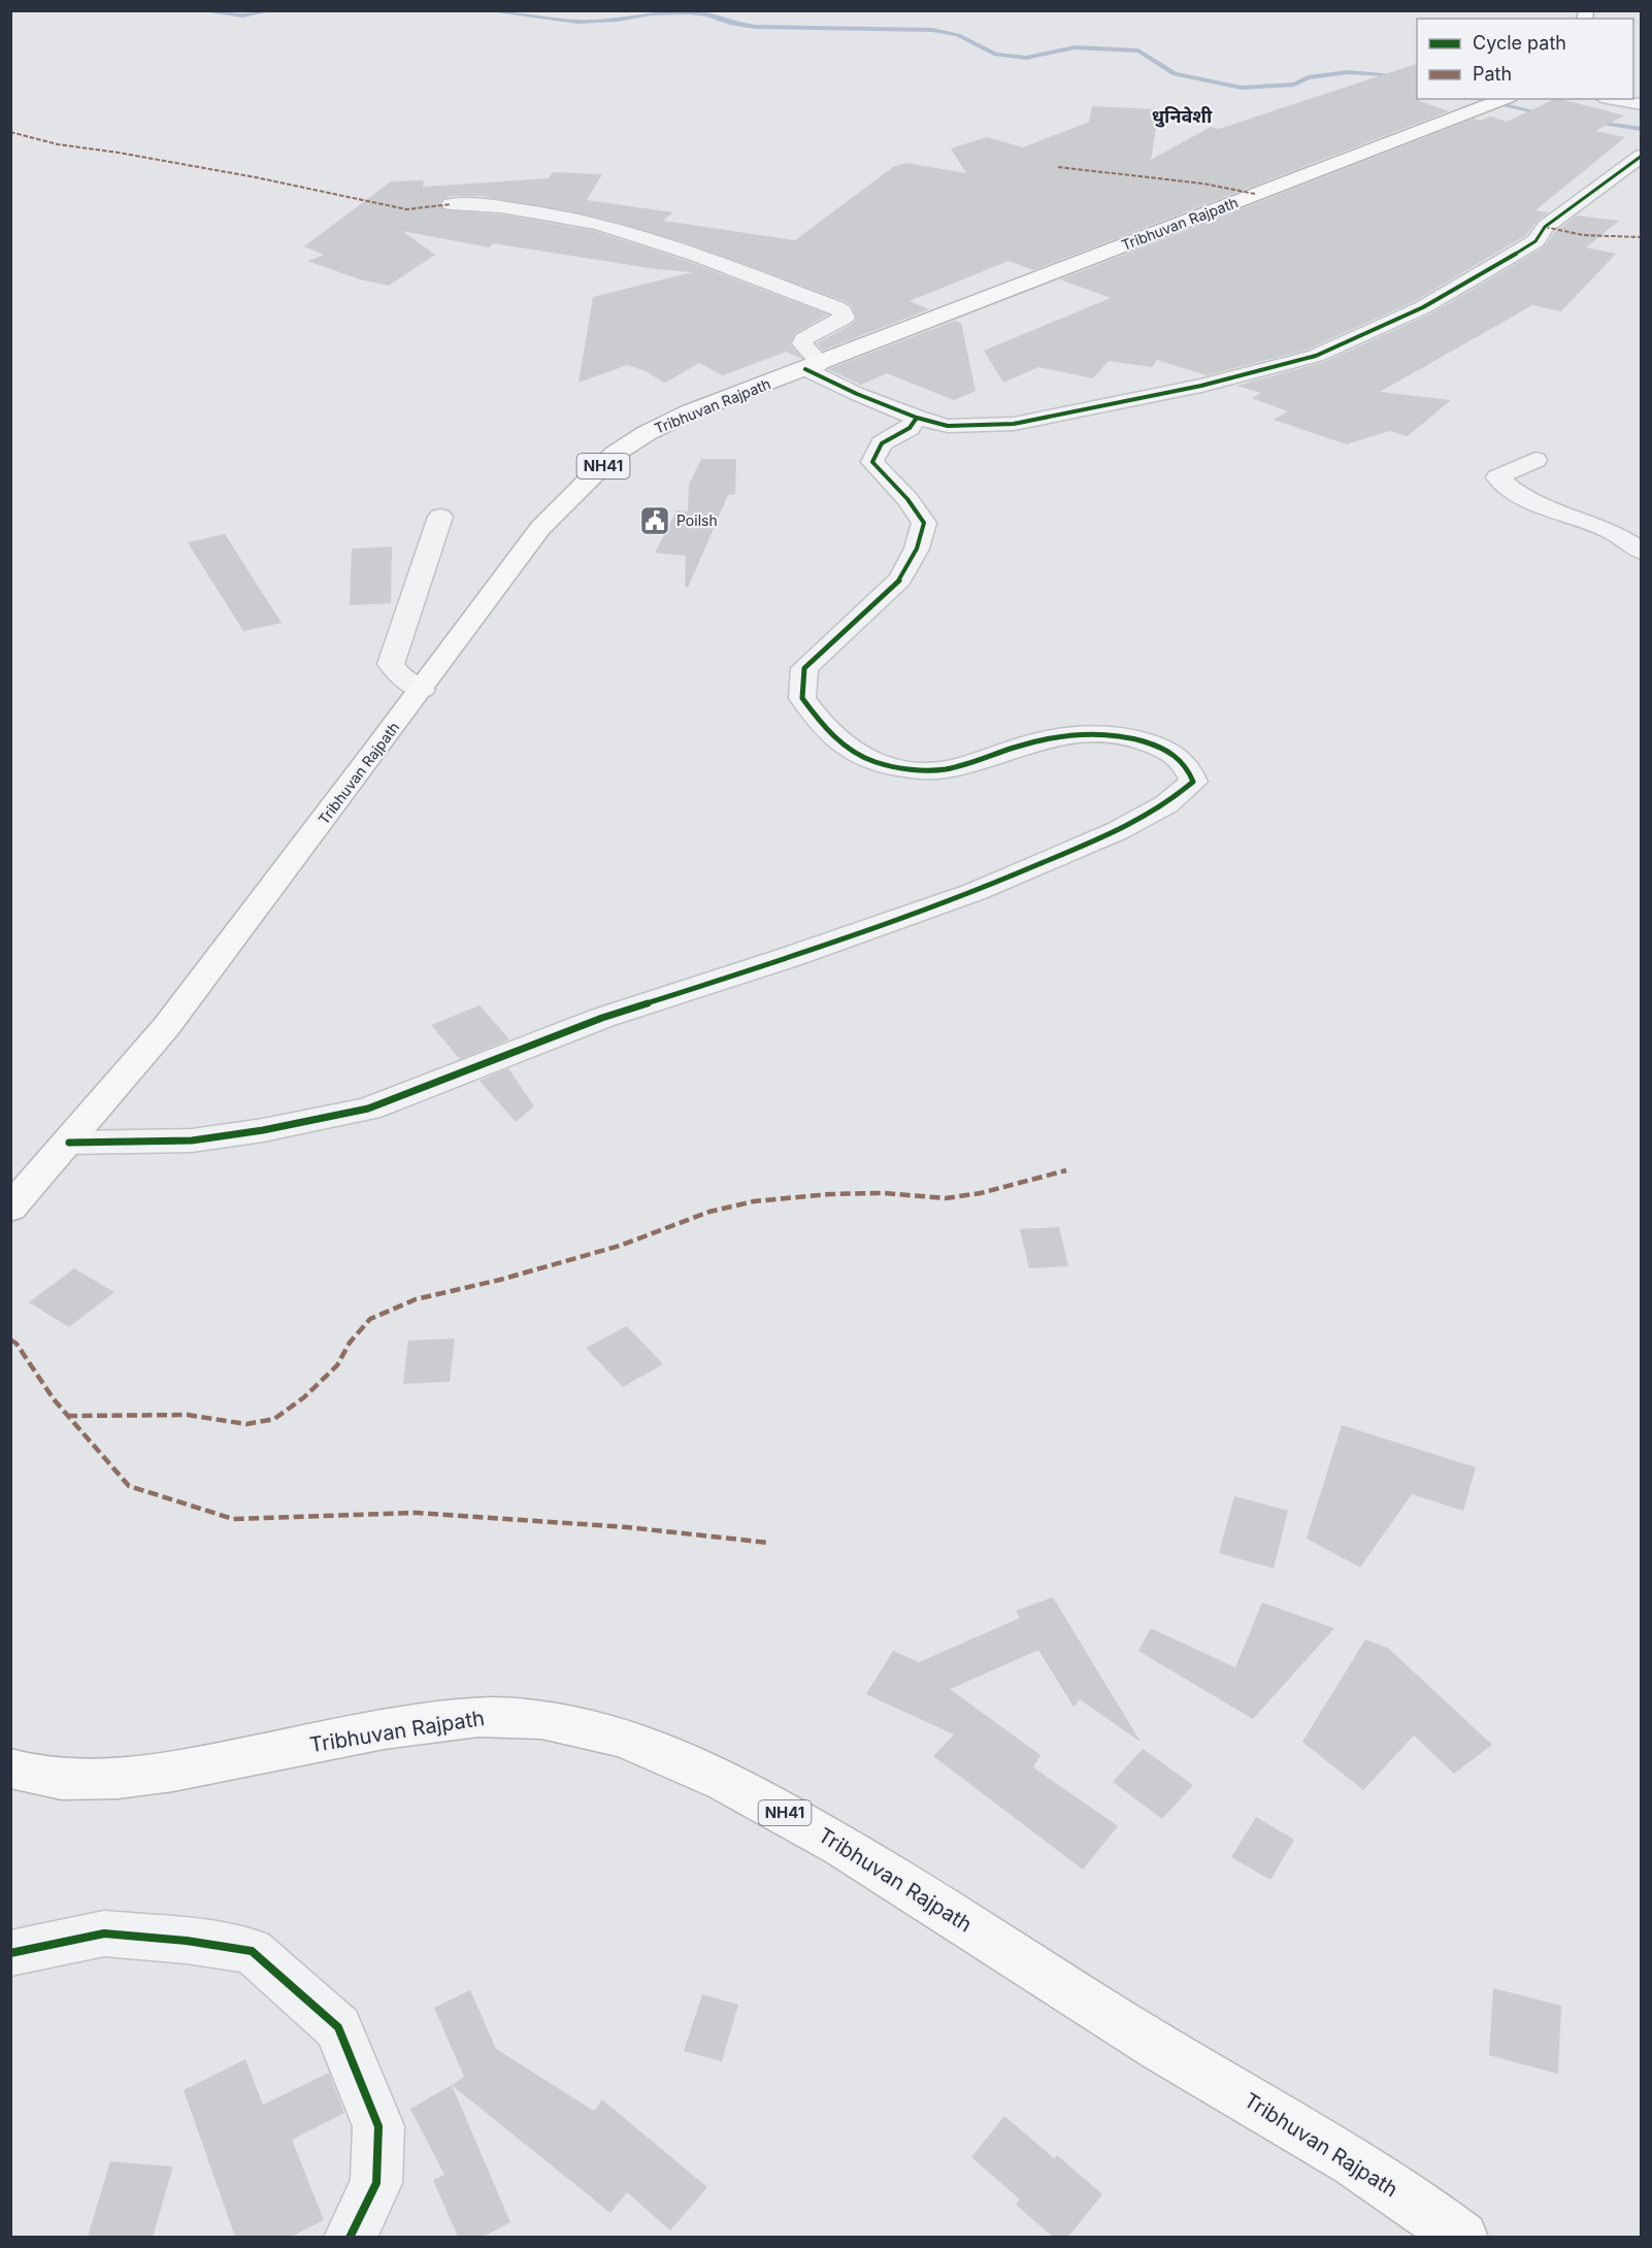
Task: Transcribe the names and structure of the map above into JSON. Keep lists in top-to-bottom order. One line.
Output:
{"streets":{"highway":["Tribhuvan Rajpath","NH41"]},"districts":["धुनिवेशी"],"places":{"public building":["Poilsh"]},"legend":["Cycle path","Path"]}
